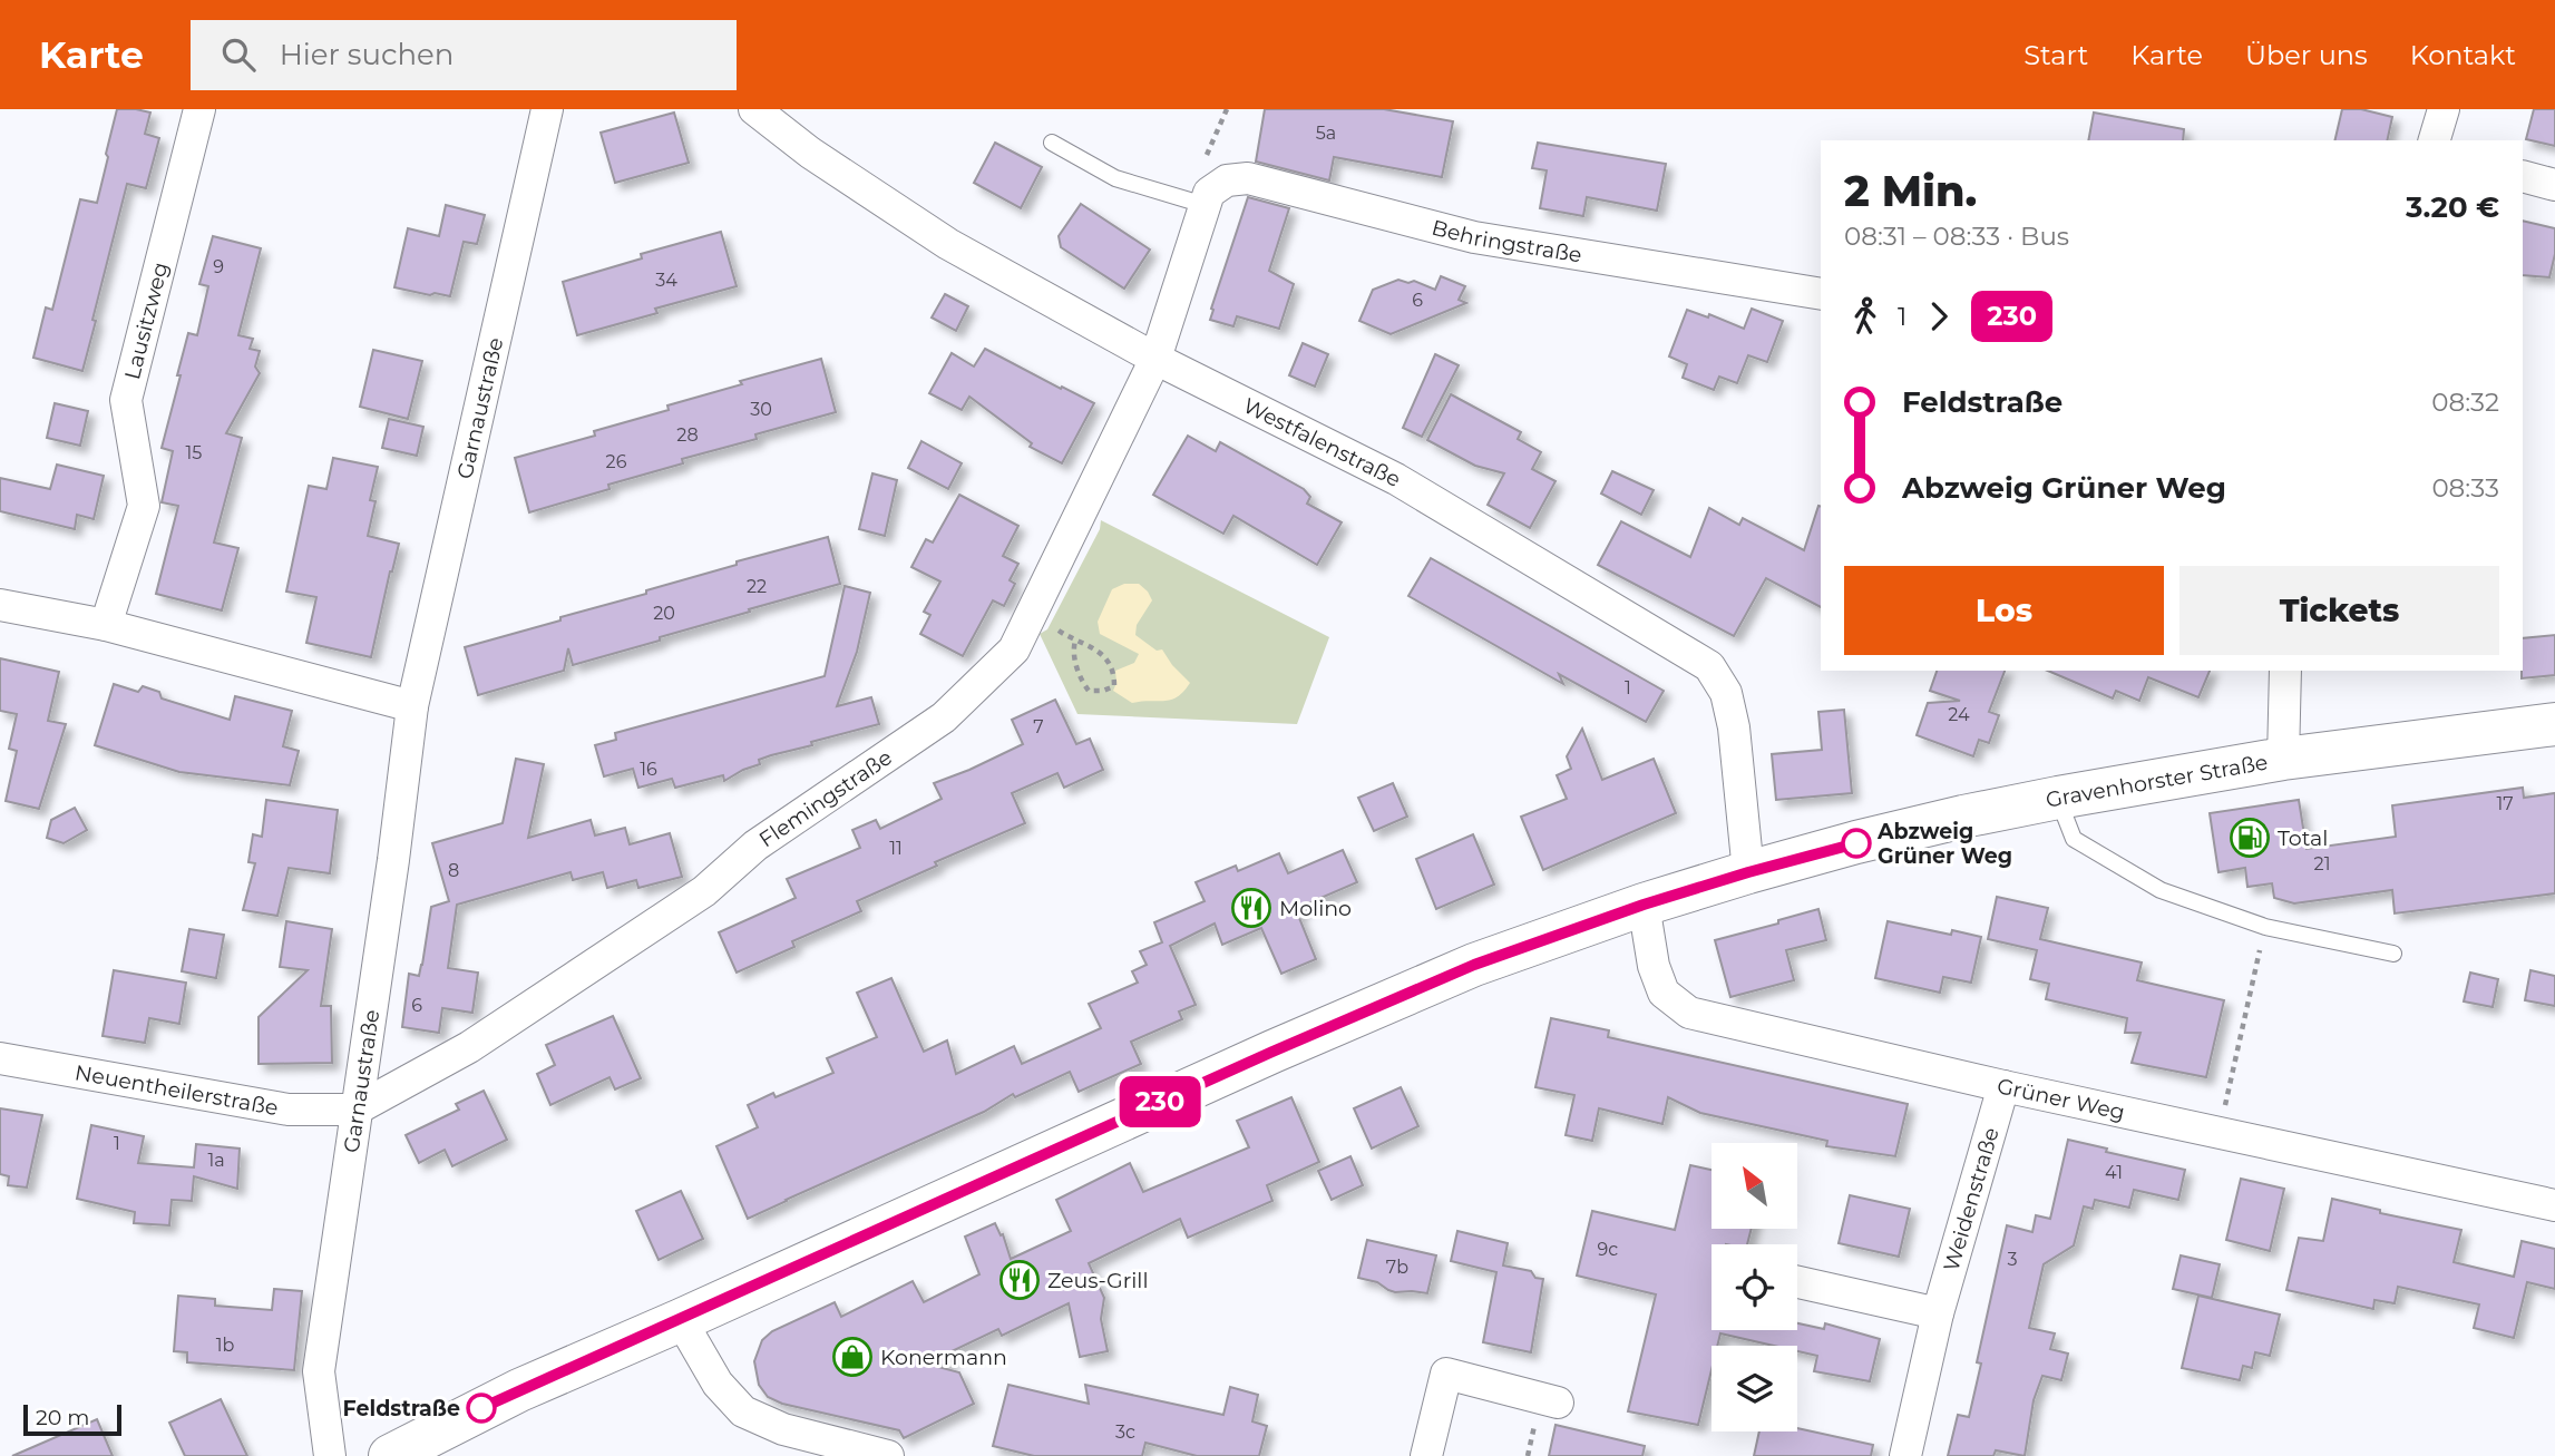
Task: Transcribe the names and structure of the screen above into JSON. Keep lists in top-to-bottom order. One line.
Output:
{"streets":{"main road":["Gravenhorster Straße"],"street":["Behringstraße","Lausitzweg","Garnaustraße","Westfalenstraße","Flemingstraße","Neuentheilerstraße","Grüner Weg","Weidenstraße"]},"crossings":[["Behringstraße","Westfalenstraße"],["Behringstraße","Flemingstraße"],["Garnaustraße","Flemingstraße"],["Garnaustraße","Neuentheilerstraße"],["Westfalenstraße","Gravenhorster Straße"],["Westfalenstraße","Flemingstraße"],["Gravenhorster Straße","Grüner Weg"],["Flemingstraße","Neuentheilerstraße"],["Grüner Weg","Weidenstraße"]],"places":{"fuel station":["Total"],"other":["Abzweig Grüner Weg","Feldstraße"],"restaurant":["Molino","Zeus-Grill"],"shop":["Konermann"]},"lines":["bus line 230"],"house_numbers":["5a","9","34","6","30","28","15","26","22","20","1","24","7","16","17","11","21","8","6","1","1a","41","9c","3","7b","1b","3c"],"scale_bar":"20 m","north":"top left","page":{"header":"Karte","search":"Hier suchen","nav":["Start","Karte","Über uns","Kontakt"],"on_map":"230","heading":["2 Min.","08:31 – 08:33 · Bus","3.20 €"],"legs":["1","230"],"list":[{"name":"Feldstraße","value":"08:32"},{"name":"Abzweig Grüner Weg","value":"08:33"}],"buttons":["Los","Tickets"],"scale":"20 m"}}
